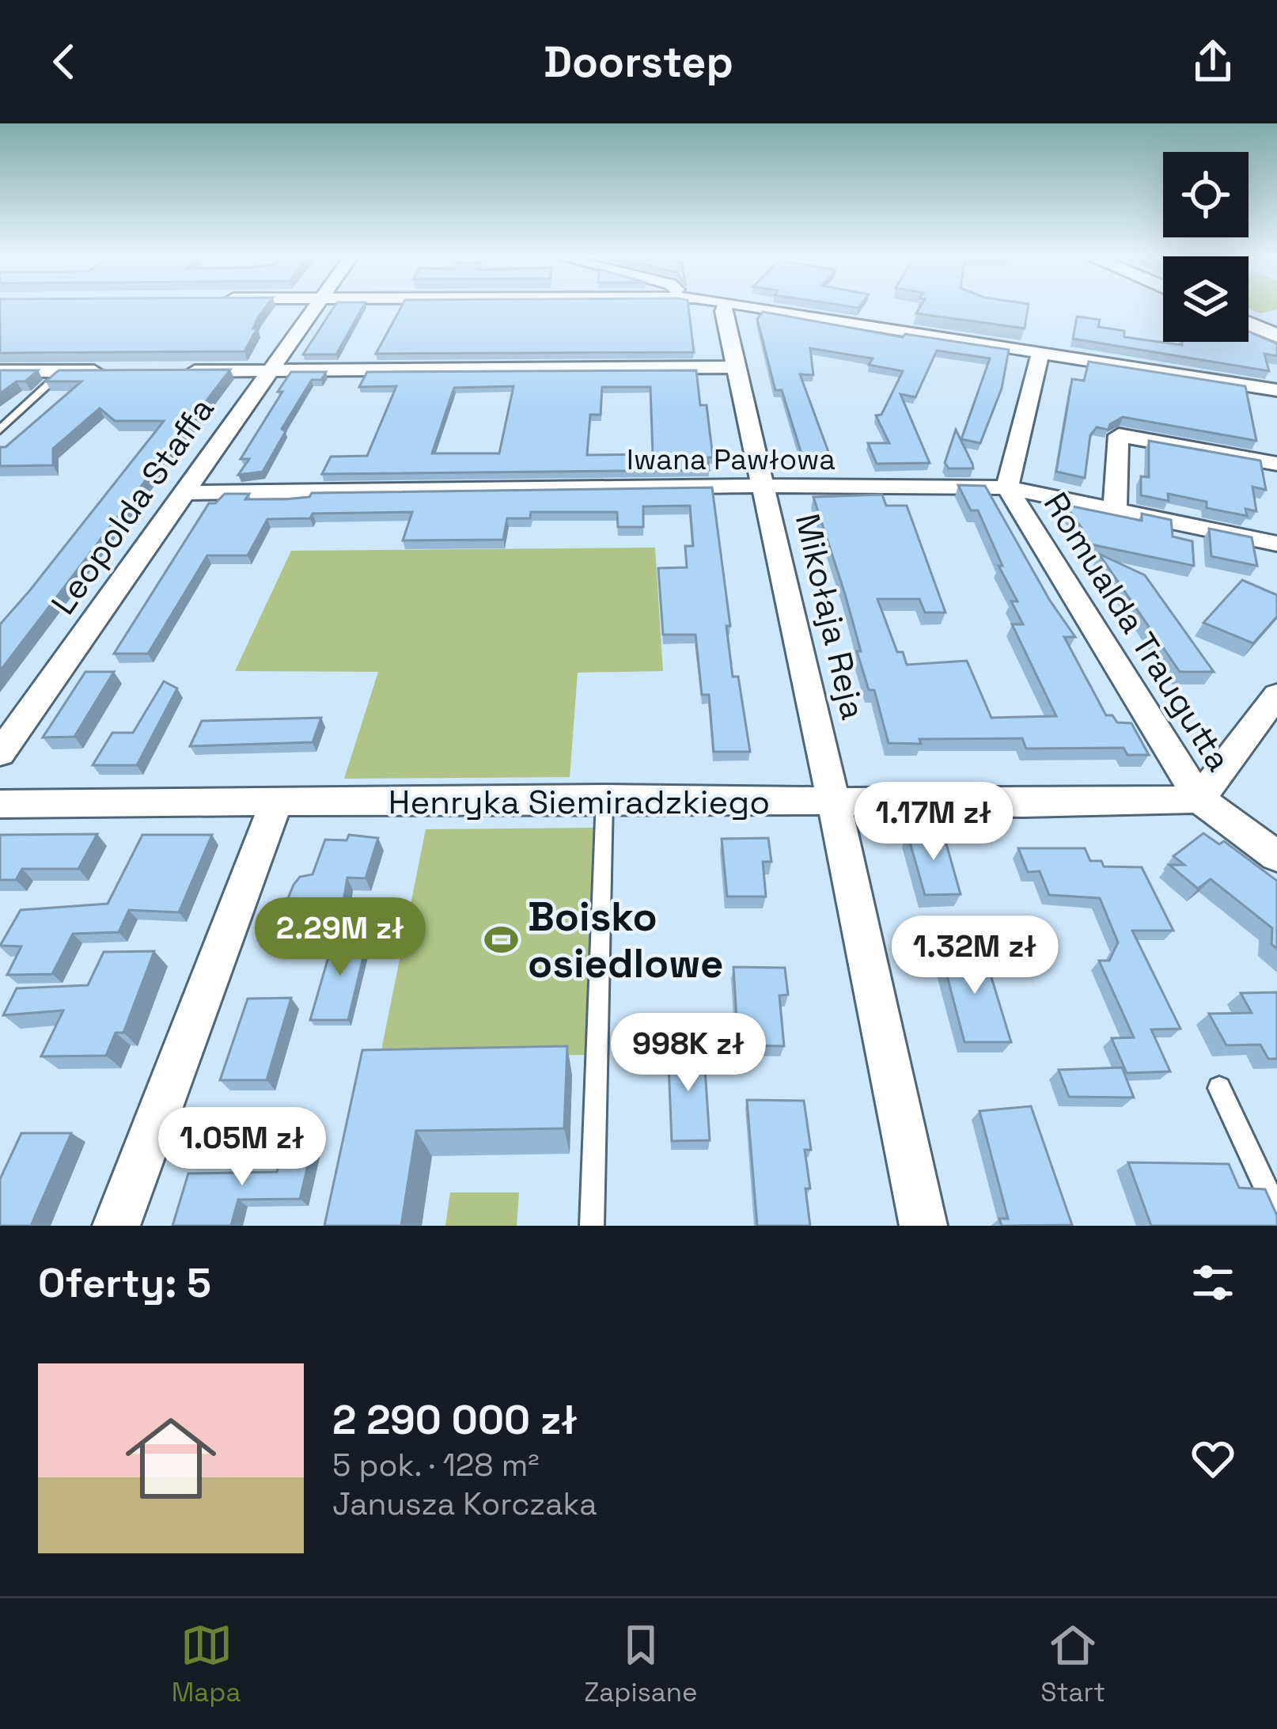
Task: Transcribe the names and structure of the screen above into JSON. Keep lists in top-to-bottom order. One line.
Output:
{"streets":{"street":["Iwana Pawłowa","Leopolda Staffa","Mikołaja Reja","Romualda Traugutta","Henryka Siemiradzkiego"]},"crossings":[["Iwana Pawłowa","Leopolda Staffa"],["Iwana Pawłowa","Mikołaja Reja"],["Iwana Pawłowa","Romualda Traugutta"],["Mikołaja Reja","Henryka Siemiradzkiego"],["Romualda Traugutta","Henryka Siemiradzkiego"]],"places":{"sports":["Boisko osiedlowe"]},"page":{"header":"Doorstep","price":["1.17M zł","2.29M zł","1.32M zł","998K zł","1.05M zł"],"heading":"Oferty: 5","list":[{"name":"2 290 000 zł","note":"5 pok. · 128 m² · Janusza Korczaka"}],"tabs":["Mapa","Zapisane","Start"]}}
